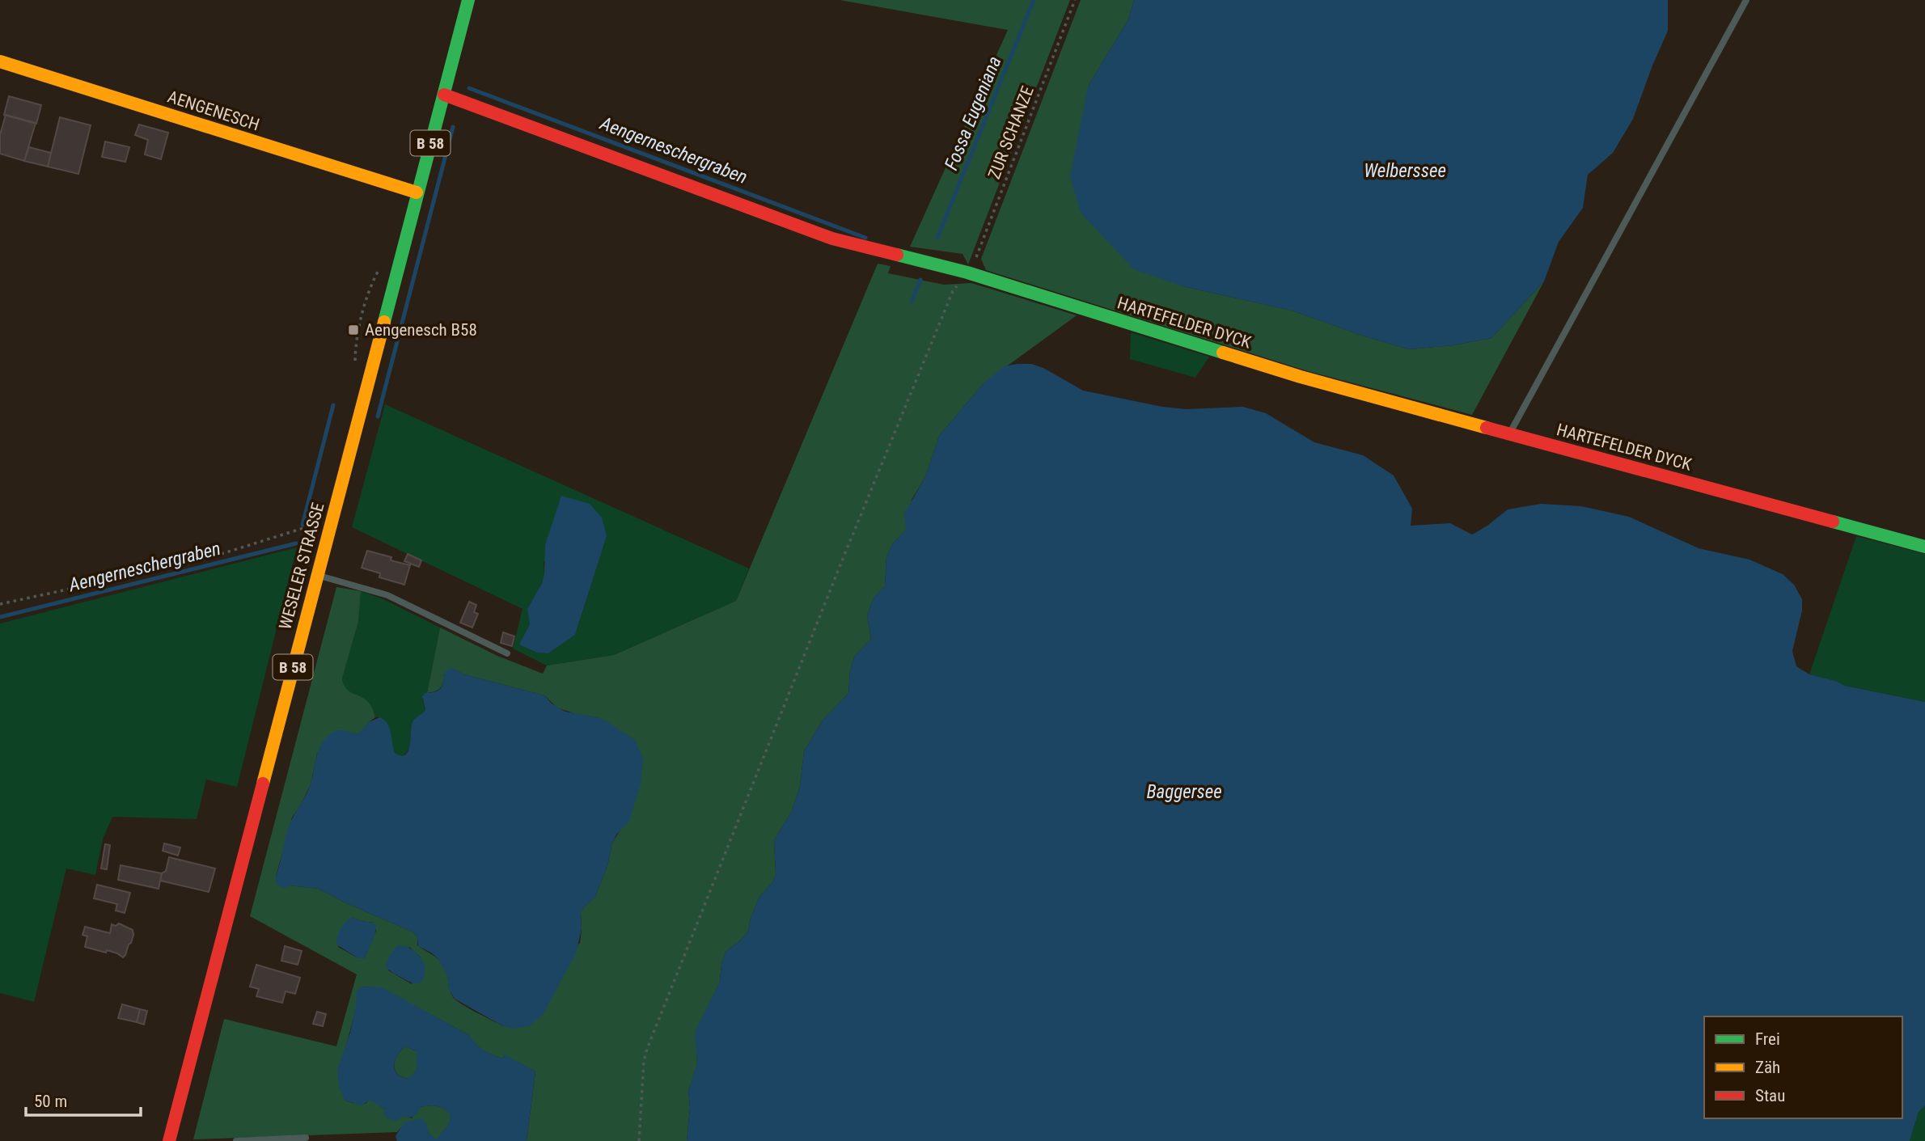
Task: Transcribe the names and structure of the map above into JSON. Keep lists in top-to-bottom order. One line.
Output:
{"streets":{"street":["AENGENESCH","B 58","HARTEFELDER DYCK","WESELER STRASSE"],"path":["ZUR SCHANZE"]},"crossings":[["AENGENESCH","WESELER STRASSE"],["ZUR SCHANZE","HARTEFELDER DYCK"],["HARTEFELDER DYCK","WESELER STRASSE"]],"water":["Fossa Eugeniana","Aengerneschergraben","Welberssee","Baggersee"],"places":{"transit":["Aengenesch B58"]},"legend":["Frei","Zäh","Stau"],"scale_bar":"50 m"}
